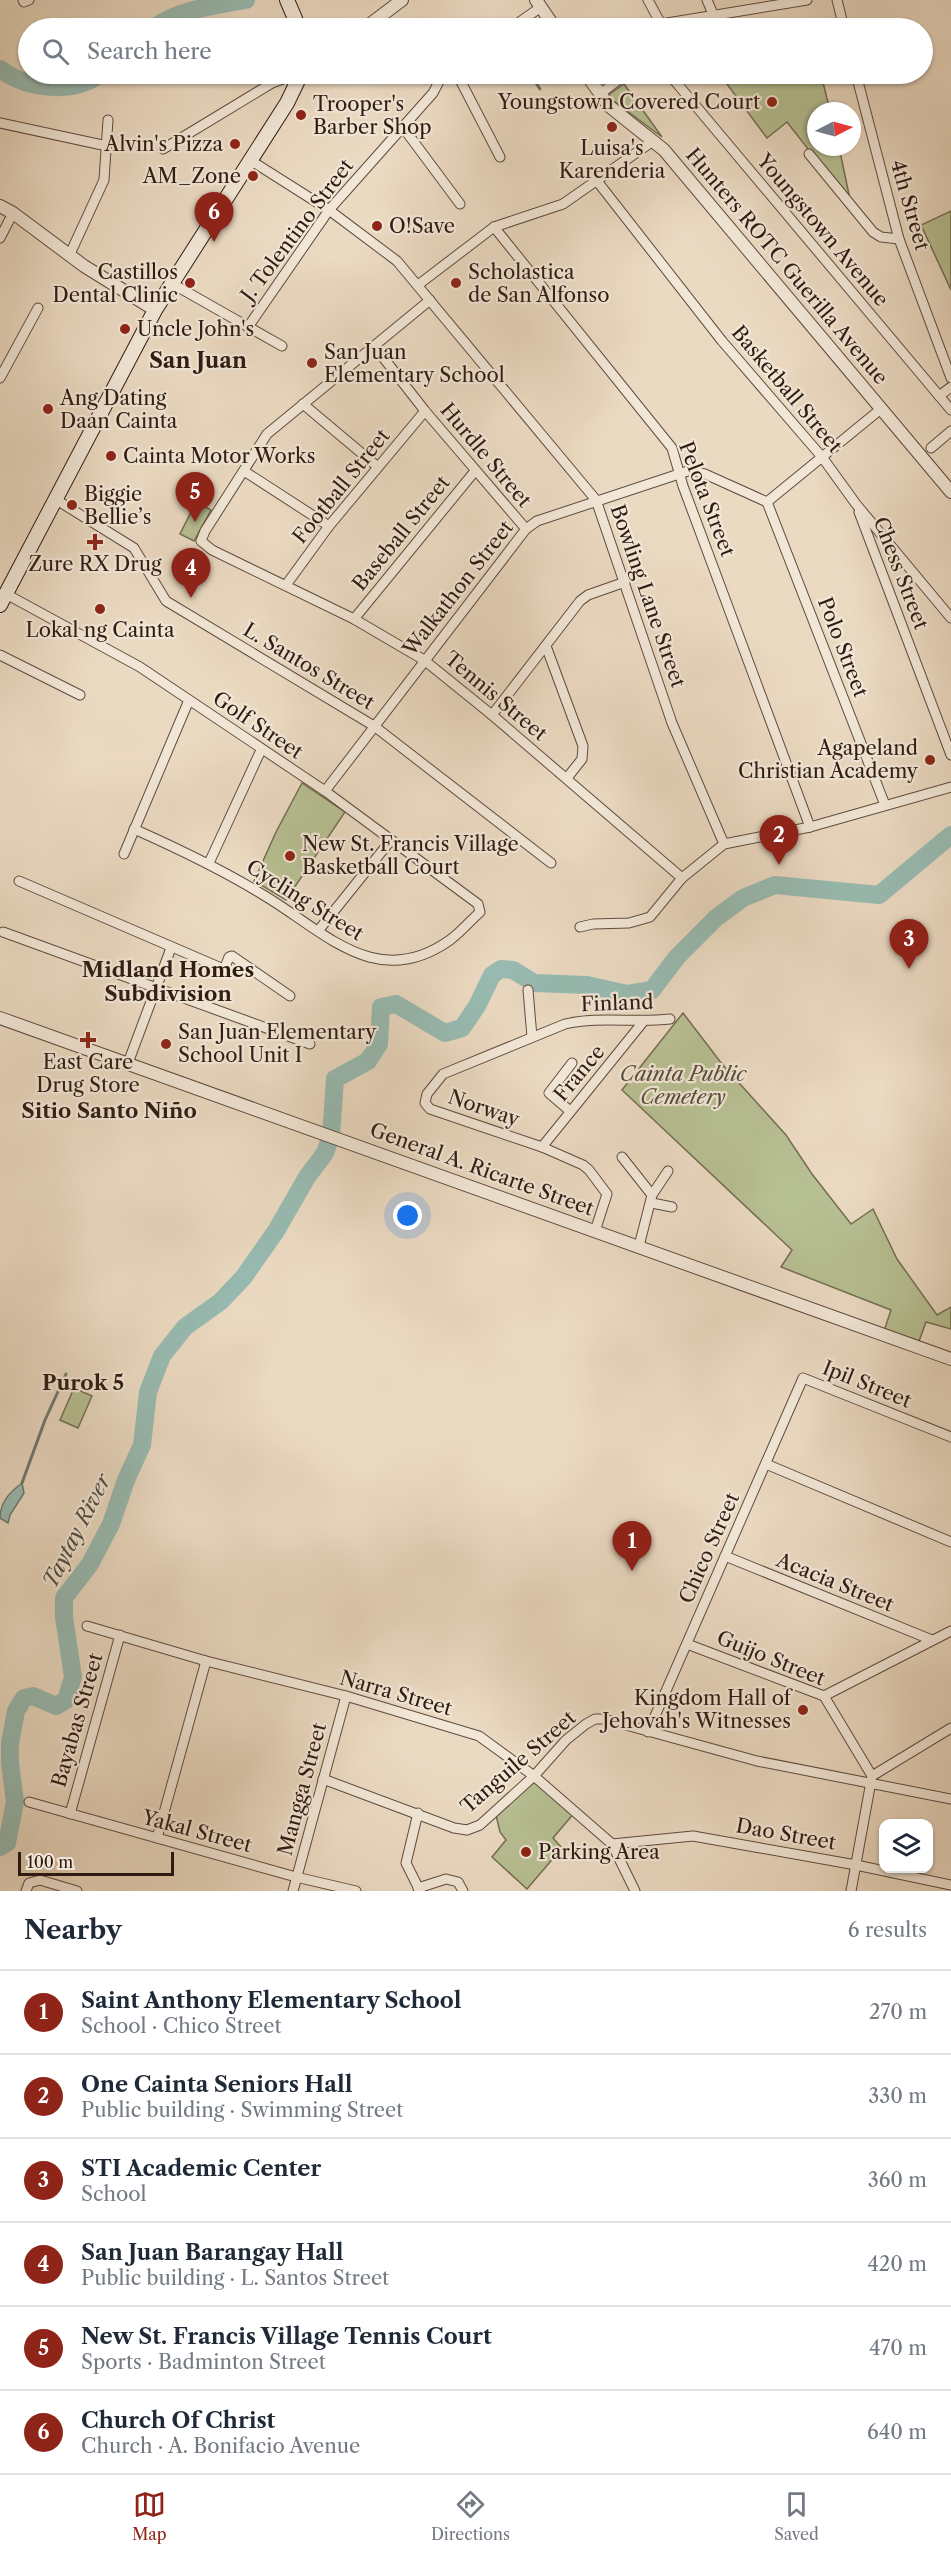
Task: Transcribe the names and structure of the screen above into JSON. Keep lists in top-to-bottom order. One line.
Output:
{"streets":{"street":["4th Street","J. Tolentino Street","Youngstown Avenue","Hunters ROTC Guerilla Avenue","Basketball Street","Hurdle Street","Football Street","Pelota Street","Baseball Street","Chess Street","Walkathon Street","Bowling Lane Street","Polo Street","L. Santos Street","Tennis Street","Golf Street","Cycling Street","Finland","France","Norway","General A. Ricarte Street","Ipil Street","Chico Street","Acacia Street","Guijo Street","Narra Street","Bayabas Street","Tanguile Street","Mangga Street","Yakal Street","Dao Street"]},"crossings":[["J. Tolentino Street","Bowling Lane Street"],["Basketball Street","Chess Street"],["Hurdle Street","Football Street"],["Hurdle Street","Baseball Street"],["Hurdle Street","Walkathon Street"],["Football Street","Tennis Street"],["Pelota Street","Walkathon Street"],["Baseball Street","Tennis Street"],["Walkathon Street","Bowling Lane Street"],["Walkathon Street","Polo Street"],["Walkathon Street","L. Santos Street"],["Walkathon Street","Tennis Street"],["Walkathon Street","Golf Street"],["Golf Street","Cycling Street"],["Finland","France"],["Finland","Norway"],["France","Norway"],["Norway","General A. Ricarte Street"],["Ipil Street","Chico Street"],["Chico Street","Acacia Street"],["Chico Street","Guijo Street"],["Chico Street","Tanguile Street"],["Guijo Street","Tanguile Street"],["Narra Street","Bayabas Street"],["Narra Street","Tanguile Street"],["Narra Street","Mangga Street"],["Narra Street","Dao Street"],["Bayabas Street","Yakal Street"],["Tanguile Street","Mangga Street"],["Mangga Street","Yakal Street"]],"districts":["San Juan","Midland Homes Subdivision","Sitio Santo Niño","Purok 5"],"water":["Taytay River"],"parks":["Cainta Public Cemetery"],"places":{"other":["Youngstown Covered Court","Trooper's Barber Shop","Luisa's Karenderia","Alvin's Pizza","AM_Zone","O!Save","Castillos Dental Clinic","Scholastica de San Alfonso","Uncle John's","San Juan Elementary School","Ang Dating Daan Cainta","Cainta Motor Works","Biggie Bellie’s","Lokal ng Cainta","Agapeland Christian Academy","New St. Francis Village Basketball Court","San Juan Elementary School Unit I","Kingdom Hall of Jehovah's Witnesses","Parking Area"],"health":["Zure RX Drug","East Care Drug Store"]},"scale_bar":"100 m","north":"right","page":{"search":"Search here","pins":["6","5","4","2","3","1"],"scale":"100 m","heading":["Nearby","6 results"],"list":[{"mark":"1","name":"Saint Anthony Elementary School","note":"School · Chico Street","value":"270 m"},{"mark":"2","name":"One Cainta Seniors Hall","note":"Public building · Swimming Street","value":"330 m"},{"mark":"3","name":"STI Academic Center","note":"School","value":"360 m"},{"mark":"4","name":"San Juan Barangay Hall","note":"Public building · L. Santos Street","value":"420 m"},{"mark":"5","name":"New St. Francis Village Tennis Court","note":"Sports · Badminton Street","value":"470 m"},{"mark":"6","name":"Church Of Christ","note":"Church · A. Bonifacio Avenue","value":"640 m"}],"nav":["Map","Directions","Saved"]}}
